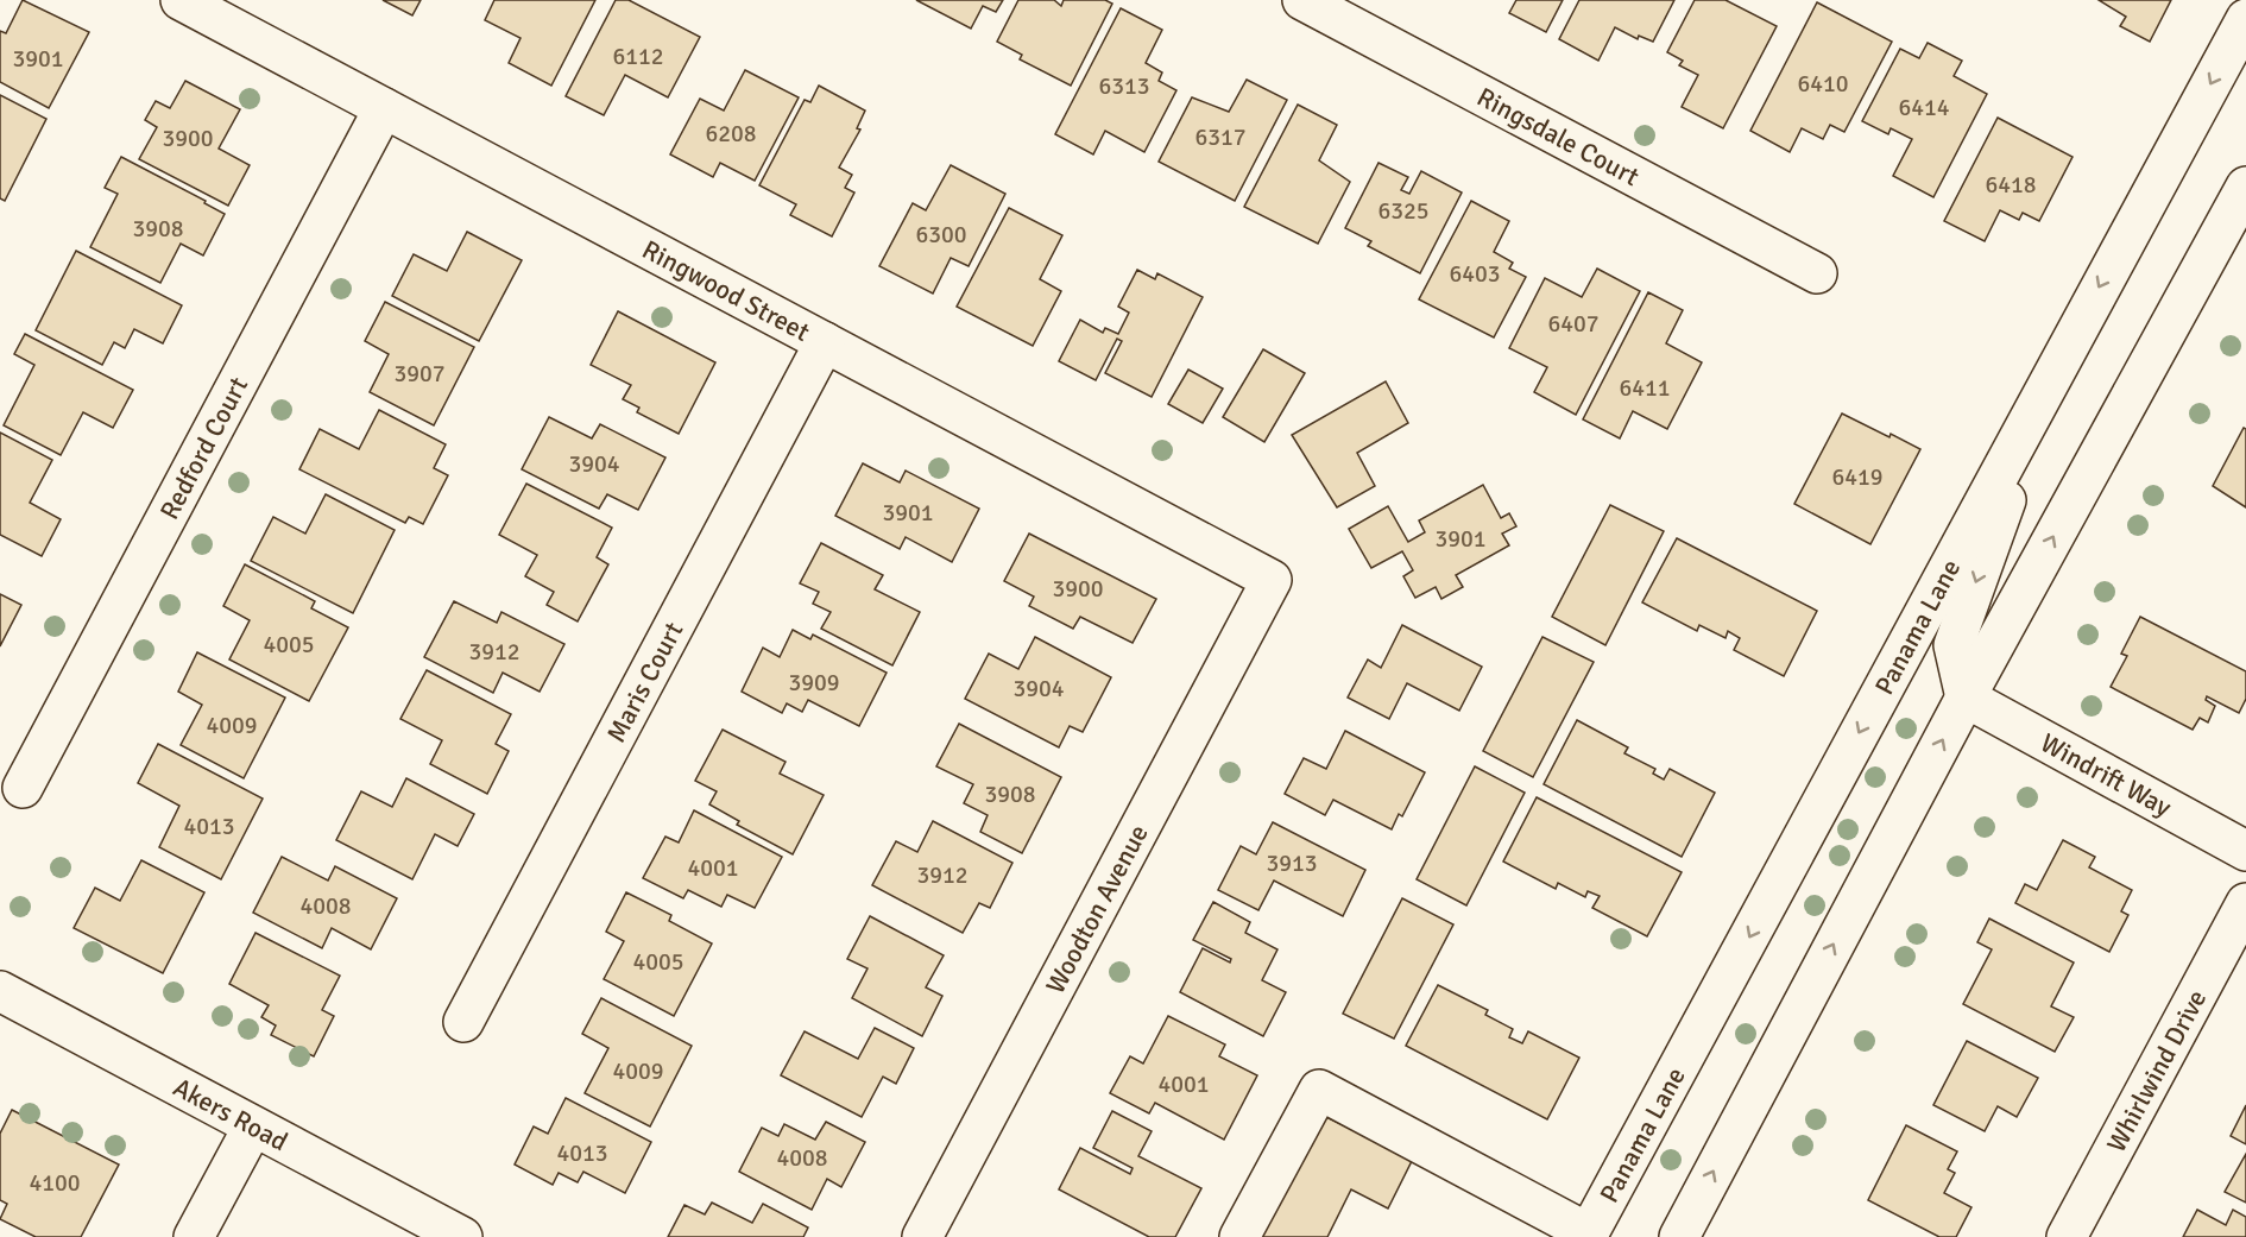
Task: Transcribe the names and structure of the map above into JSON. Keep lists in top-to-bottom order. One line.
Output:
{"streets":{"street":["Ringsdale Court","Ringwood Street","Redford Court","Panama Lane","Maris Court","Windrift Way","Woodton Avenue","Whirlwind Drive","Akers Road"]},"crossings":[["Ringwood Street","Redford Court"],["Ringwood Street","Maris Court"],["Ringwood Street","Woodton Avenue"]],"house_numbers":["6112","3901","6410","6313","6414","6208","6317","3900","6418","6325","3908","6300","6403","6407","3907","6411","3904","6419","3901","3901","3900","4005","3912","3909","3904","4009","3908","4013","3913","4001","3912","4008","4005","4009","4001","4013","4008","4100"]}
